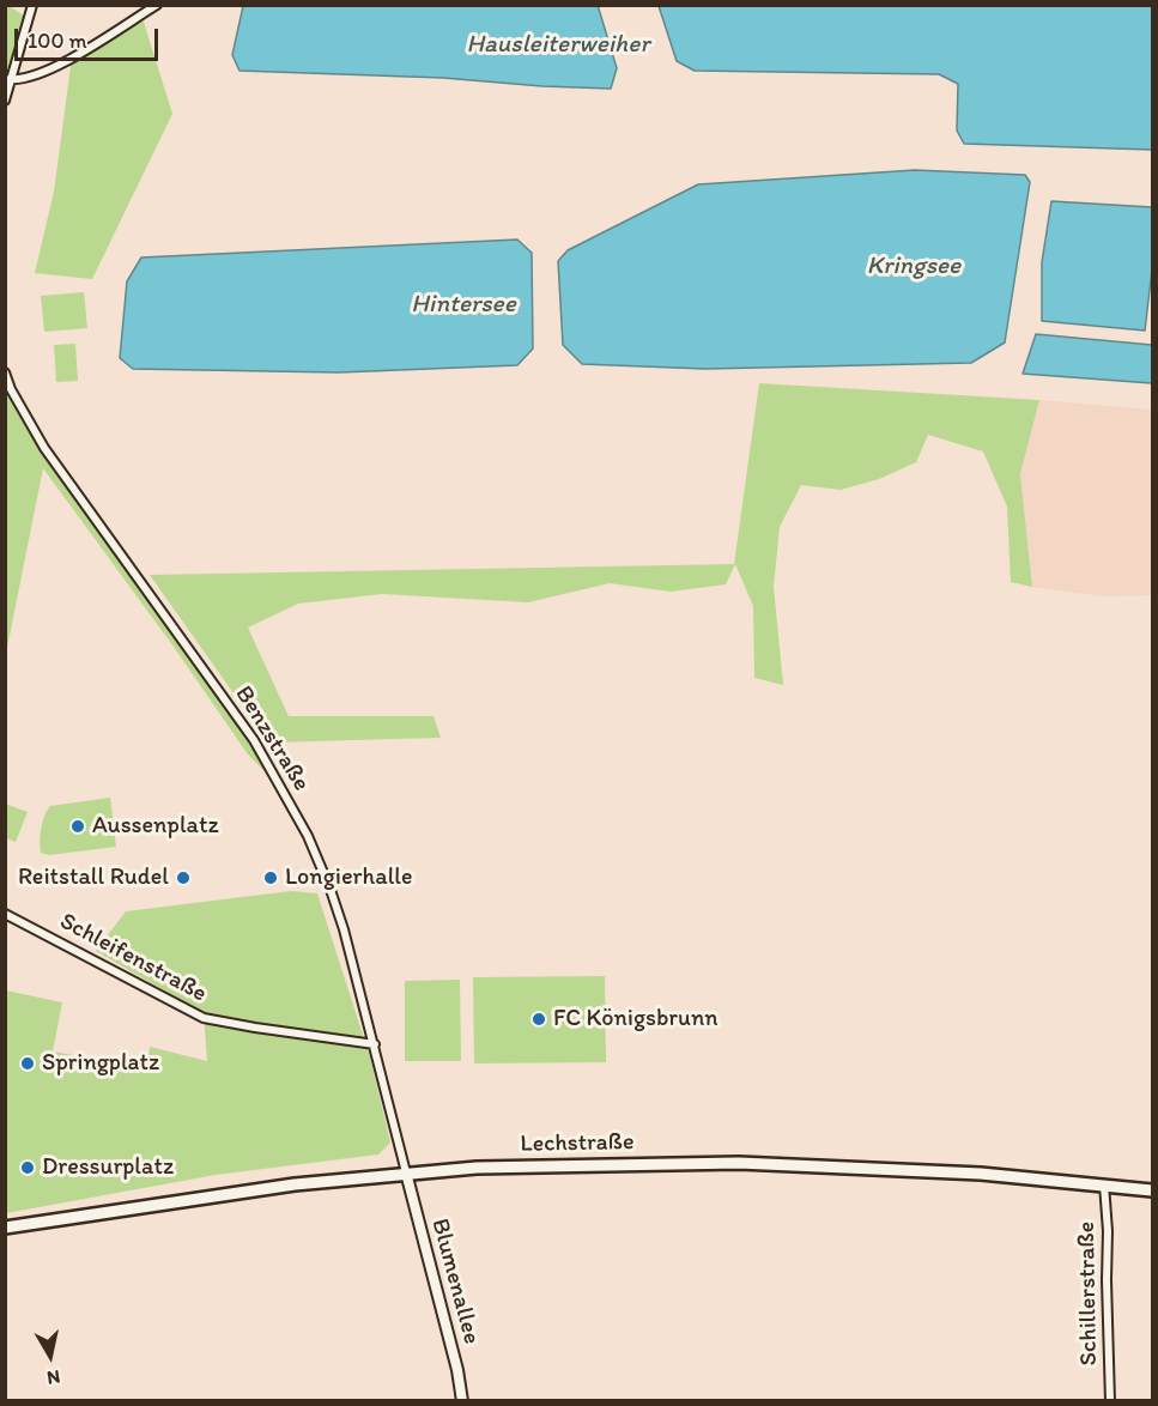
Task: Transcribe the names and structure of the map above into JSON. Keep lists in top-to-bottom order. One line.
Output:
{"streets":{"main road":["Lechstraße"],"street":["Benzstraße","Schleifenstraße","Blumenallee","Schillerstraße"]},"crossings":[["Benzstraße","Schleifenstraße"],["Benzstraße","Lechstraße"],["Benzstraße","Blumenallee"],["Lechstraße","Blumenallee"],["Lechstraße","Schillerstraße"]],"water":["Hausleiterweiher","Kringsee","Hintersee"],"places":["Aussenplatz","Reitstall Rudel","Longierhalle","FC Königsbrunn","Springplatz","Dressurplatz"],"scale_bar":"100 m","north":"bottom"}
